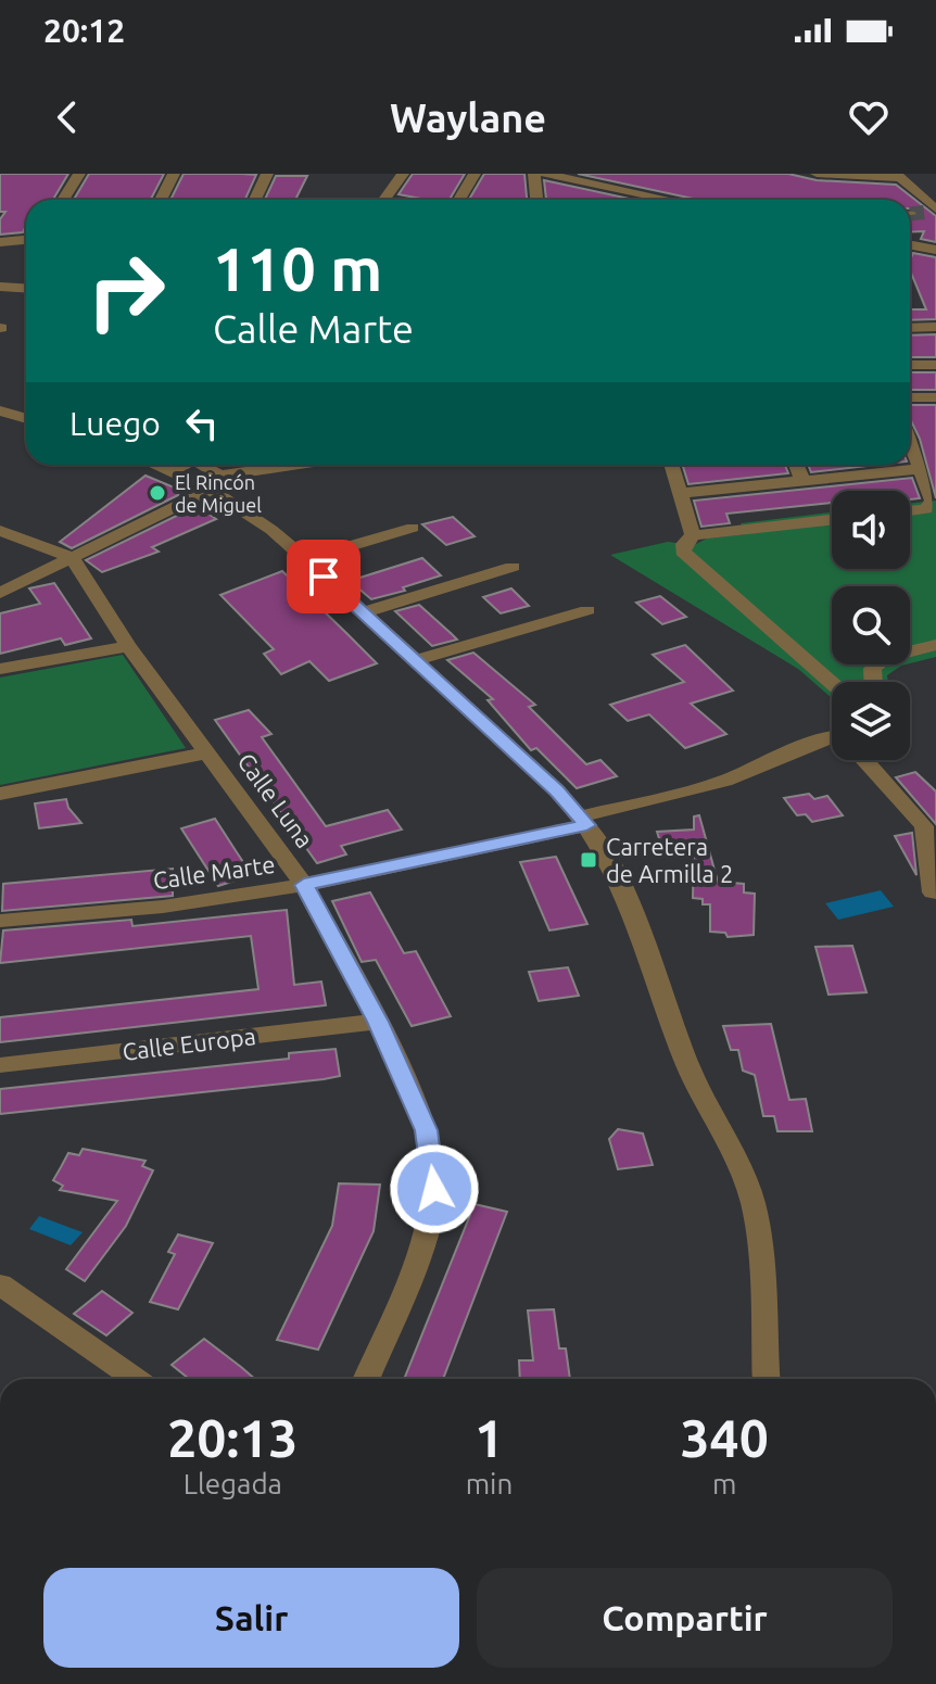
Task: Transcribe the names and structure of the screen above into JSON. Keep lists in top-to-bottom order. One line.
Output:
{"streets":{"street":["Calle Luna","Calle Marte","Calle Europa"]},"crossings":[["Calle Luna","Calle Marte"],["Calle Luna","Calle Europa"]],"places":{"other":["El Rincón de Miguel"],"transit":["Carretera de Armilla 2"]},"page":{"status":"20:12","header":"Waylane","turn":["110 m","Calle Marte"],"then":"Luego","eta":["20:13","Llegada","1","min","340","m"],"buttons":["Salir","Compartir"]}}
